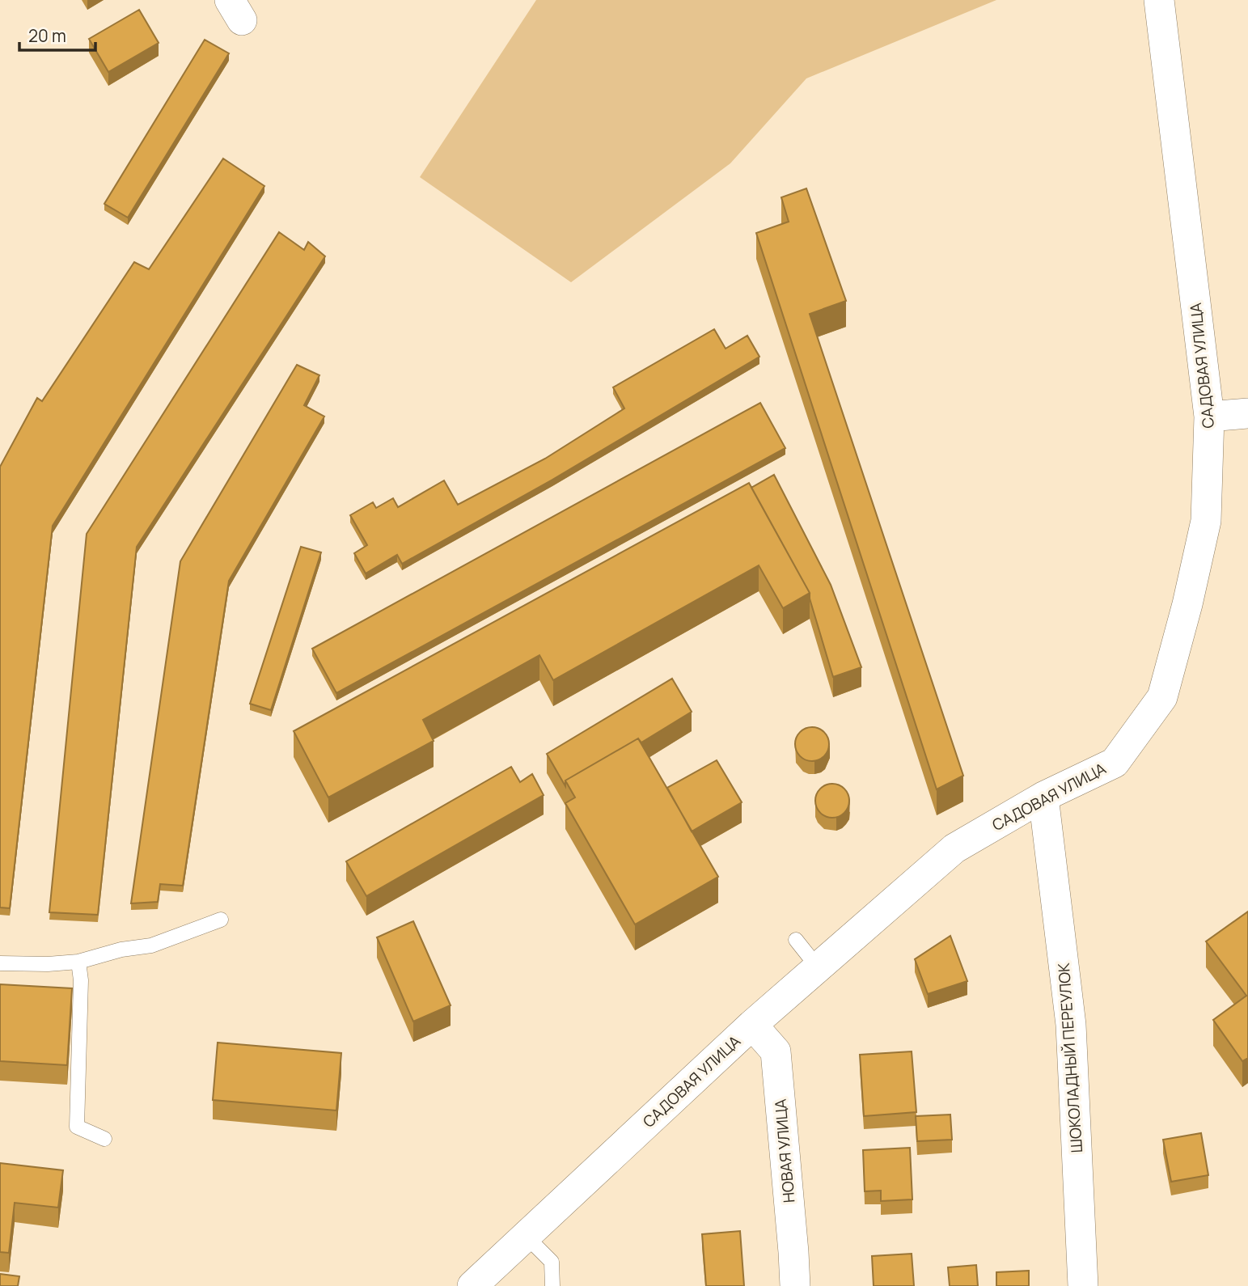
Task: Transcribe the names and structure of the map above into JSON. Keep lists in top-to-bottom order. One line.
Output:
{"streets":{"street":["САДОВАЯ УЛИЦА","ШОКОЛАДНЫЙ ПЕРЕУЛОК","НОВАЯ УЛИЦА"]},"crossings":[["САДОВАЯ УЛИЦА","ШОКОЛАДНЫЙ ПЕРЕУЛОК"],["САДОВАЯ УЛИЦА","НОВАЯ УЛИЦА"]],"scale_bar":"20 m"}
